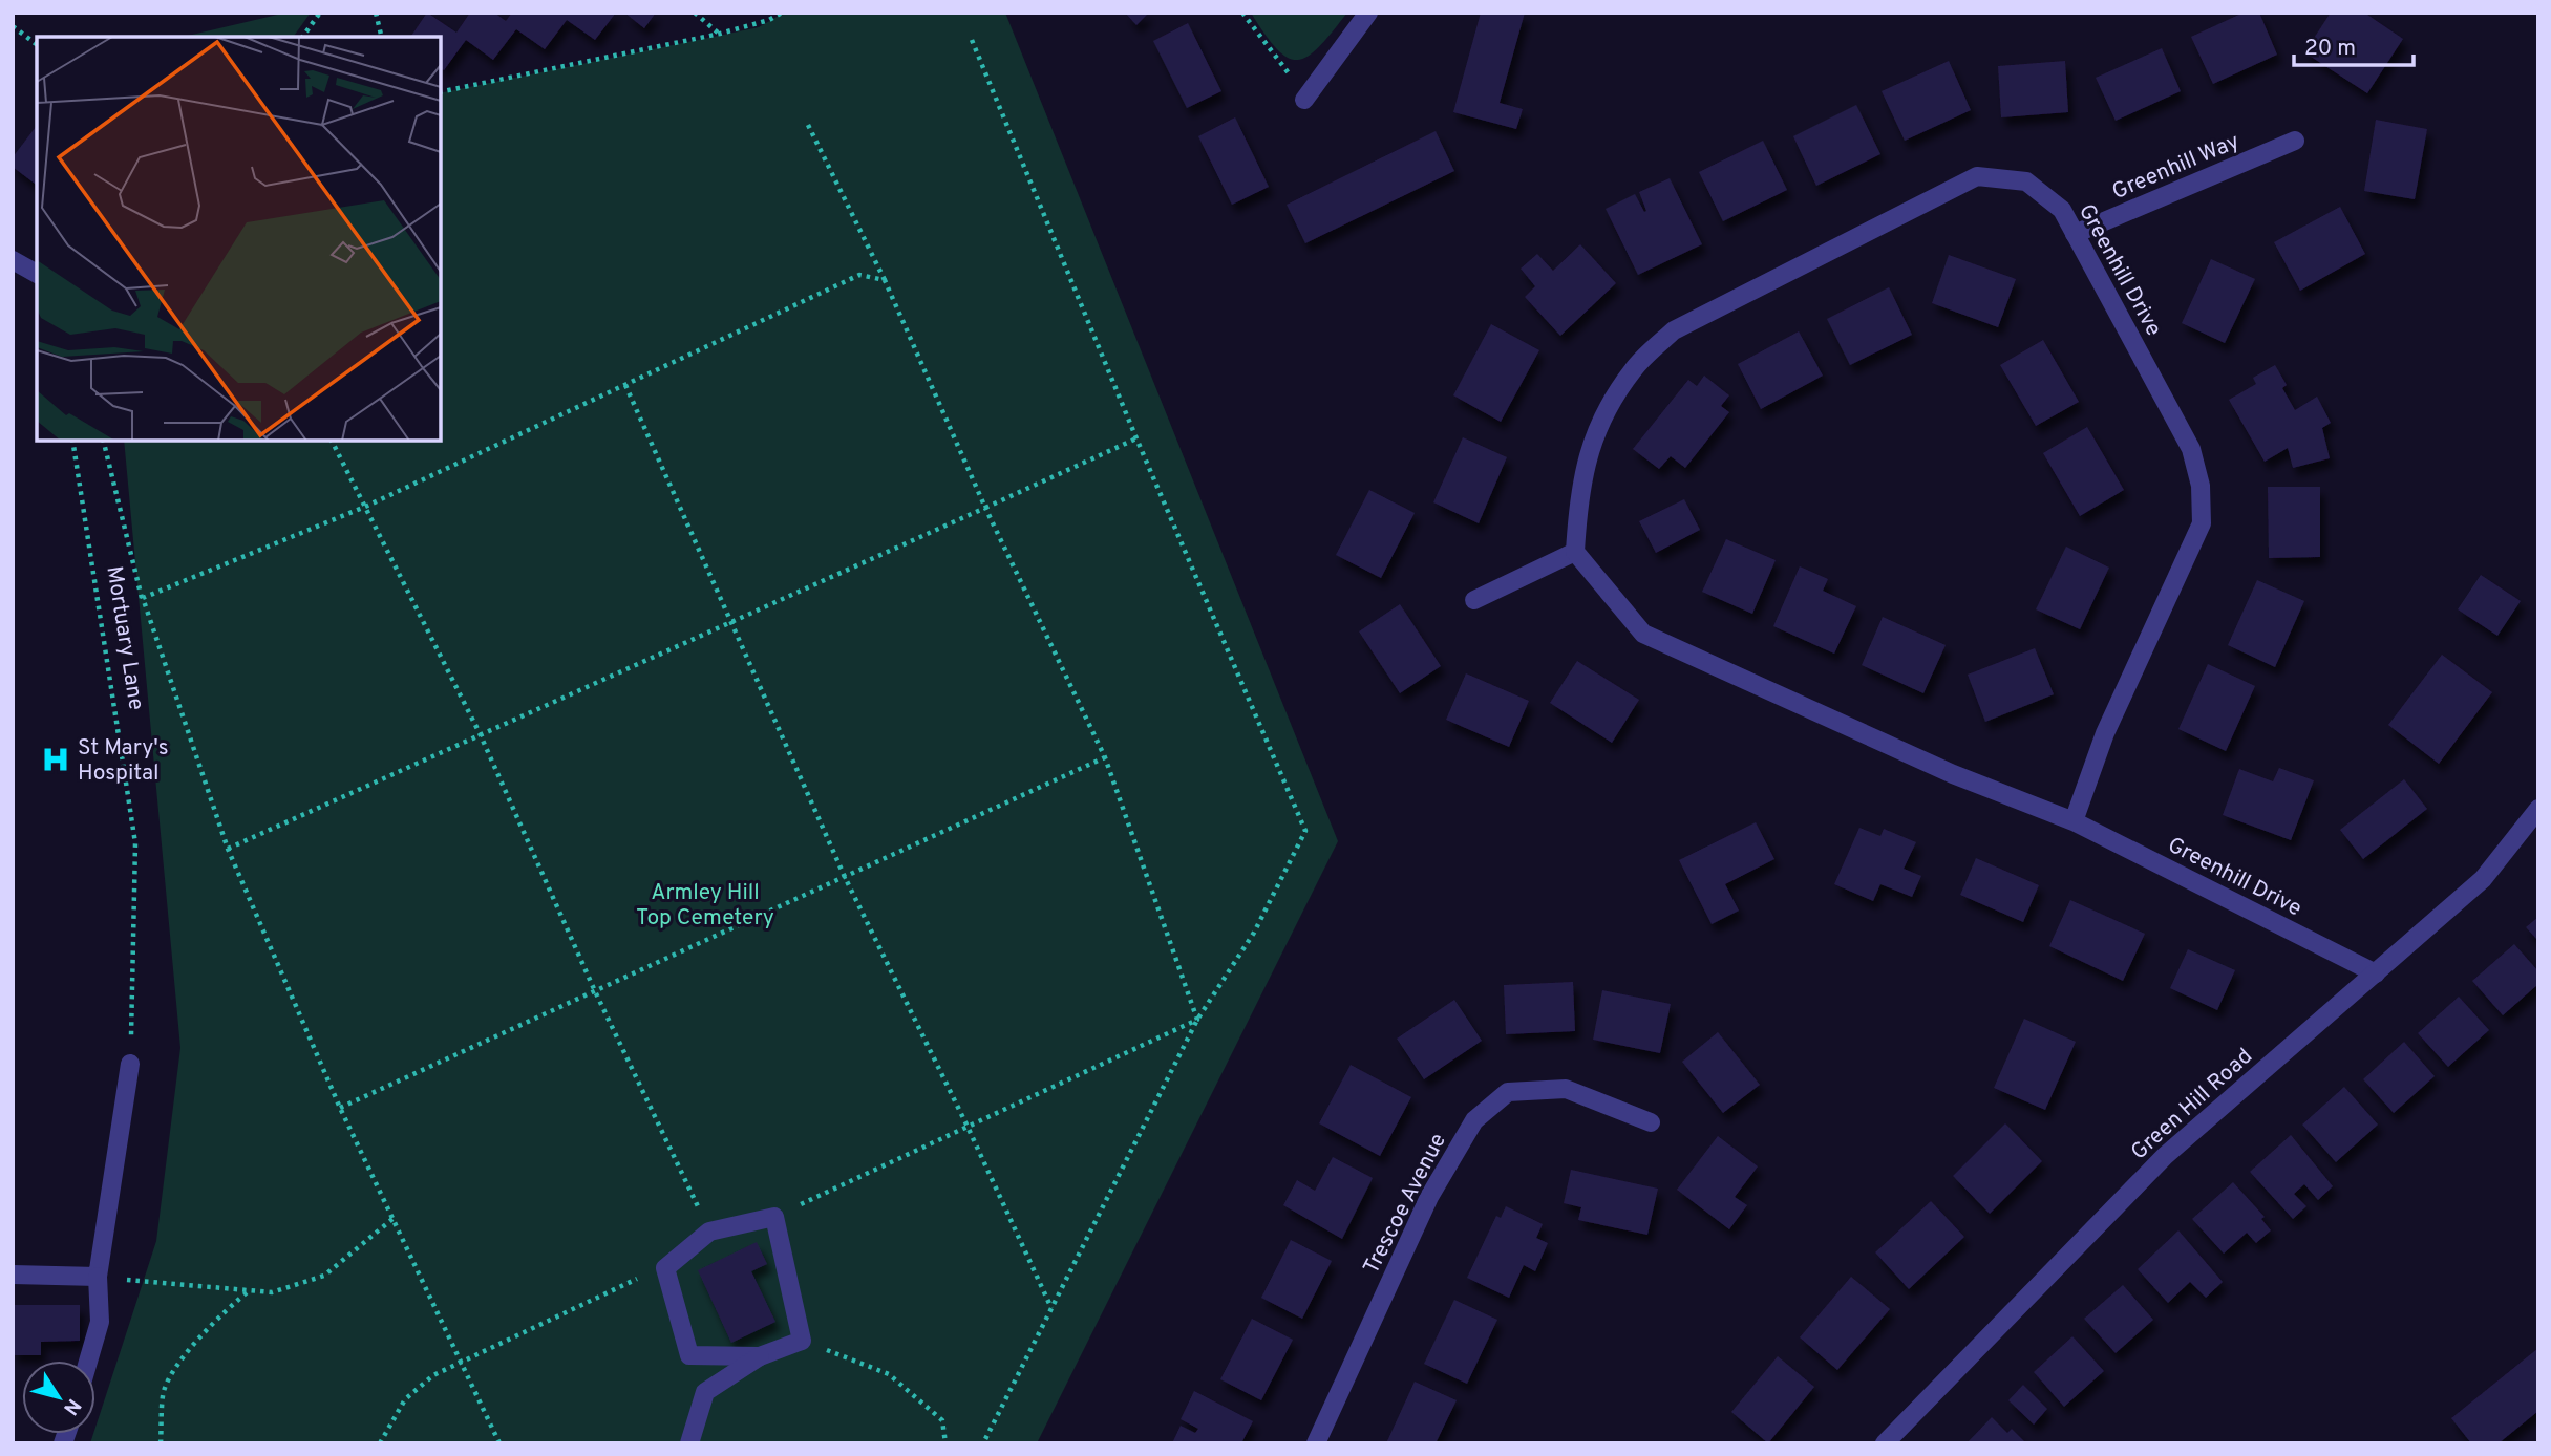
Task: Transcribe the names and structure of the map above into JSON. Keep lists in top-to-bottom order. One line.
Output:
{"streets":{"street":["Greenhill Way","Greenhill Drive","Green Hill Road","Trescoe Avenue"],"path":["Mortuary Lane"]},"crossings":[["Greenhill Way","Greenhill Drive"],["Greenhill Drive","Green Hill Road"]],"parks":["Armley Hill Top Cemetery"],"places":{"hospital":["St Mary's Hospital"]},"scale_bar":"20 m","north":"bottom right"}
